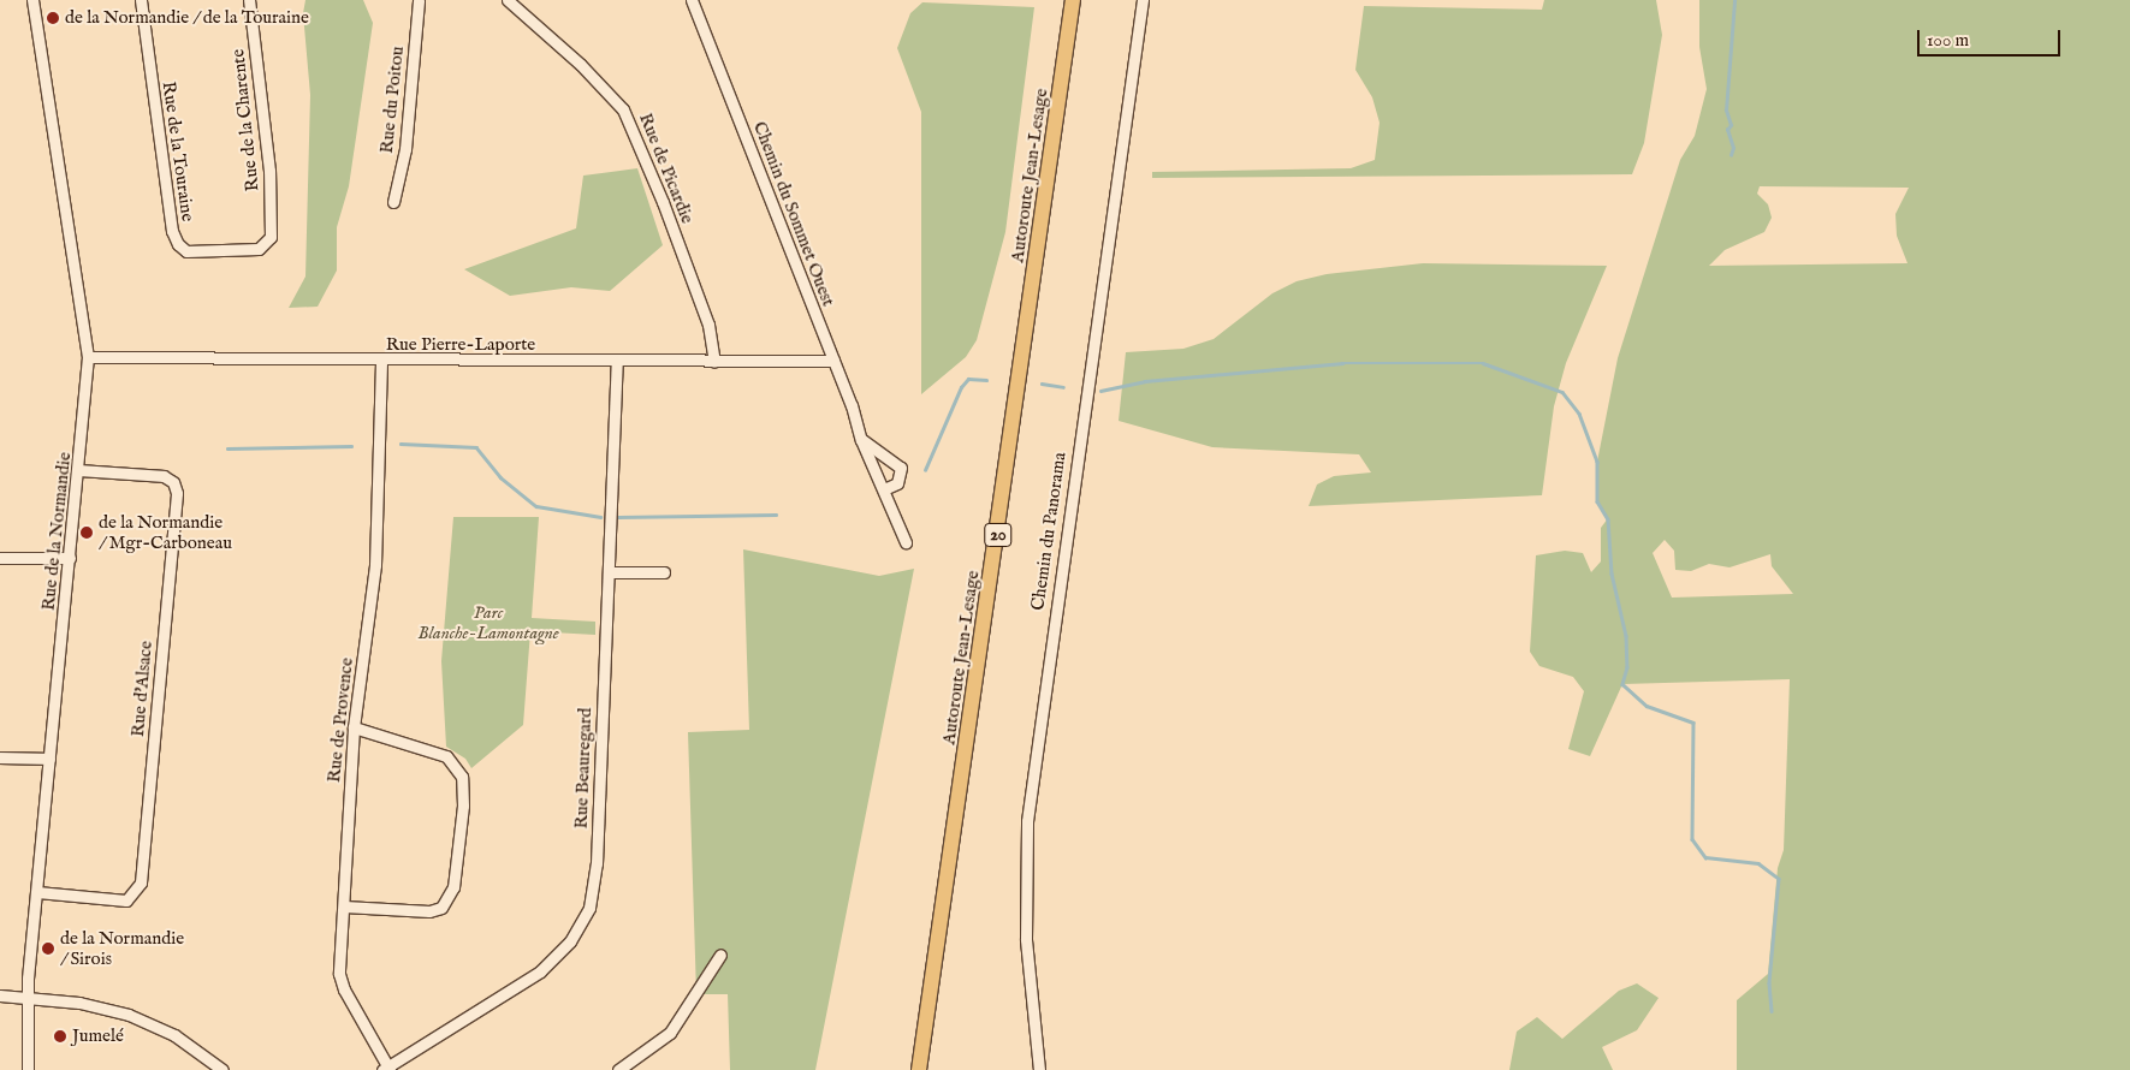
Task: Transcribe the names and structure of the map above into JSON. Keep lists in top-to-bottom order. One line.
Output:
{"streets":{"highway":["Autoroute Jean-Lesage","20"],"street":["Rue du Poitou","Rue de la Charente","Rue de la Touraine","Rue de Picardie","Chemin du Sommet Ouest","Rue Pierre-Laporte","Rue de la Normandie","Chemin du Panorama","Rue d'Alsace","Rue de Provence","Rue Beauregard"]},"crossings":[["Rue de la Charente","Rue de la Touraine"],["Rue de Picardie","Rue Pierre-Laporte"],["Chemin du Sommet Ouest","Rue Pierre-Laporte"],["Rue Pierre-Laporte","Rue de la Normandie"],["Rue Pierre-Laporte","Rue de Provence"],["Rue Pierre-Laporte","Rue Beauregard"],["Rue de la Normandie","Rue d'Alsace"],["Rue de Provence","Rue Beauregard"]],"parks":["Parc Blanche-Lamontagne"],"places":["de la Normandie / de la Touraine","de la Normandie / Mgr-Carboneau","de la Normandie / Sirois","Jumelé"],"scale_bar":"100 m"}
